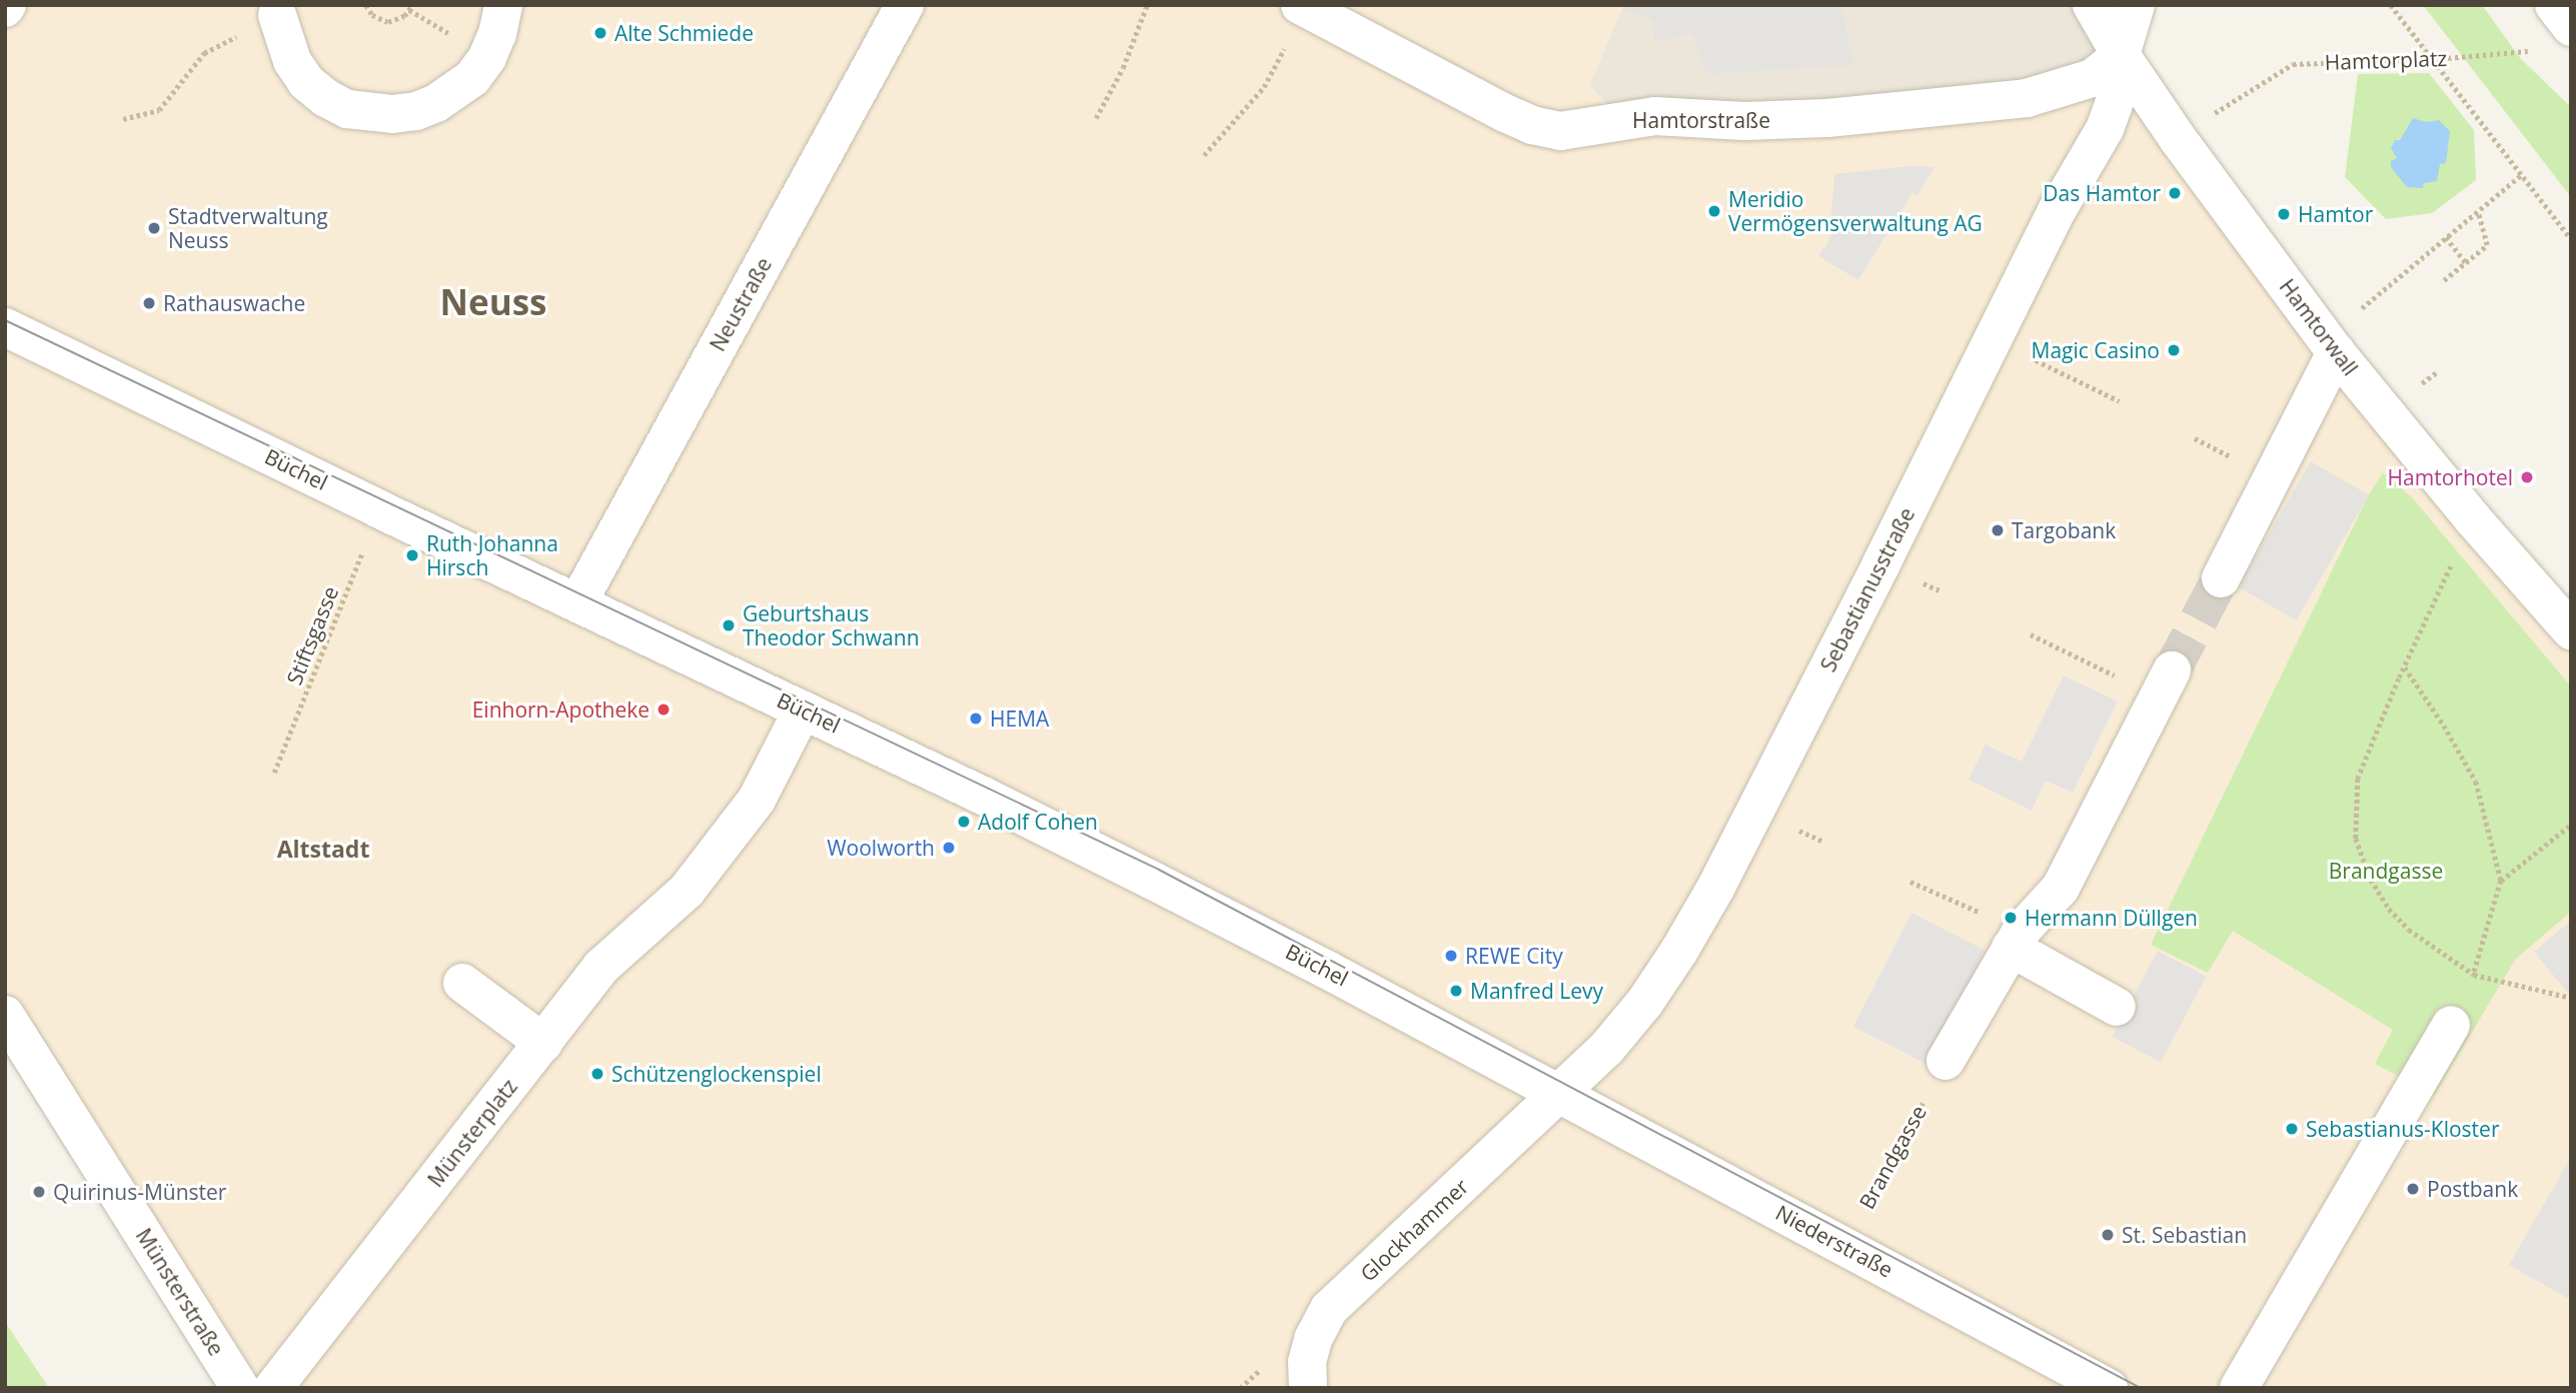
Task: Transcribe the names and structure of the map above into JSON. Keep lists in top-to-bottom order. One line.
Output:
{"streets":{"street":["Hamtorstraße","Neustraße","Hamtorwall","Büchel","Sebastianusstraße","Münsterplatz","Glockhammer","Niederstraße","Münsterstraße"],"path":["Hamtorplatz","Stiftsgasse","Brandgasse"]},"crossings":[["Hamtorstraße","Hamtorwall"],["Hamtorstraße","Sebastianusstraße"],["Neustraße","Büchel"],["Hamtorwall","Sebastianusstraße"],["Büchel","Sebastianusstraße"],["Büchel","Stiftsgasse"],["Büchel","Münsterplatz"],["Büchel","Glockhammer"],["Büchel","Niederstraße"],["Sebastianusstraße","Glockhammer"],["Sebastianusstraße","Niederstraße"],["Brandgasse","Niederstraße"],["Glockhammer","Niederstraße"]],"districts":["Neuss","Altstadt"],"parks":["Brandgasse"],"places":["Alte Schmiede","Das Hamtor","Meridio Vermögensverwaltung AG","Hamtor","Stadtverwaltung Neuss","Rathauswache","Magic Casino","Hamtorhotel","Targobank","Ruth Johanna Hirsch","Geburtshaus Theodor Schwann","Einhorn-Apotheke","HEMA","Adolf Cohen","Woolworth","Hermann Düllgen","REWE City","Manfred Levy","Schützenglockenspiel","Sebastianus-Kloster","Postbank","Quirinus-Münster","St. Sebastian"]}
